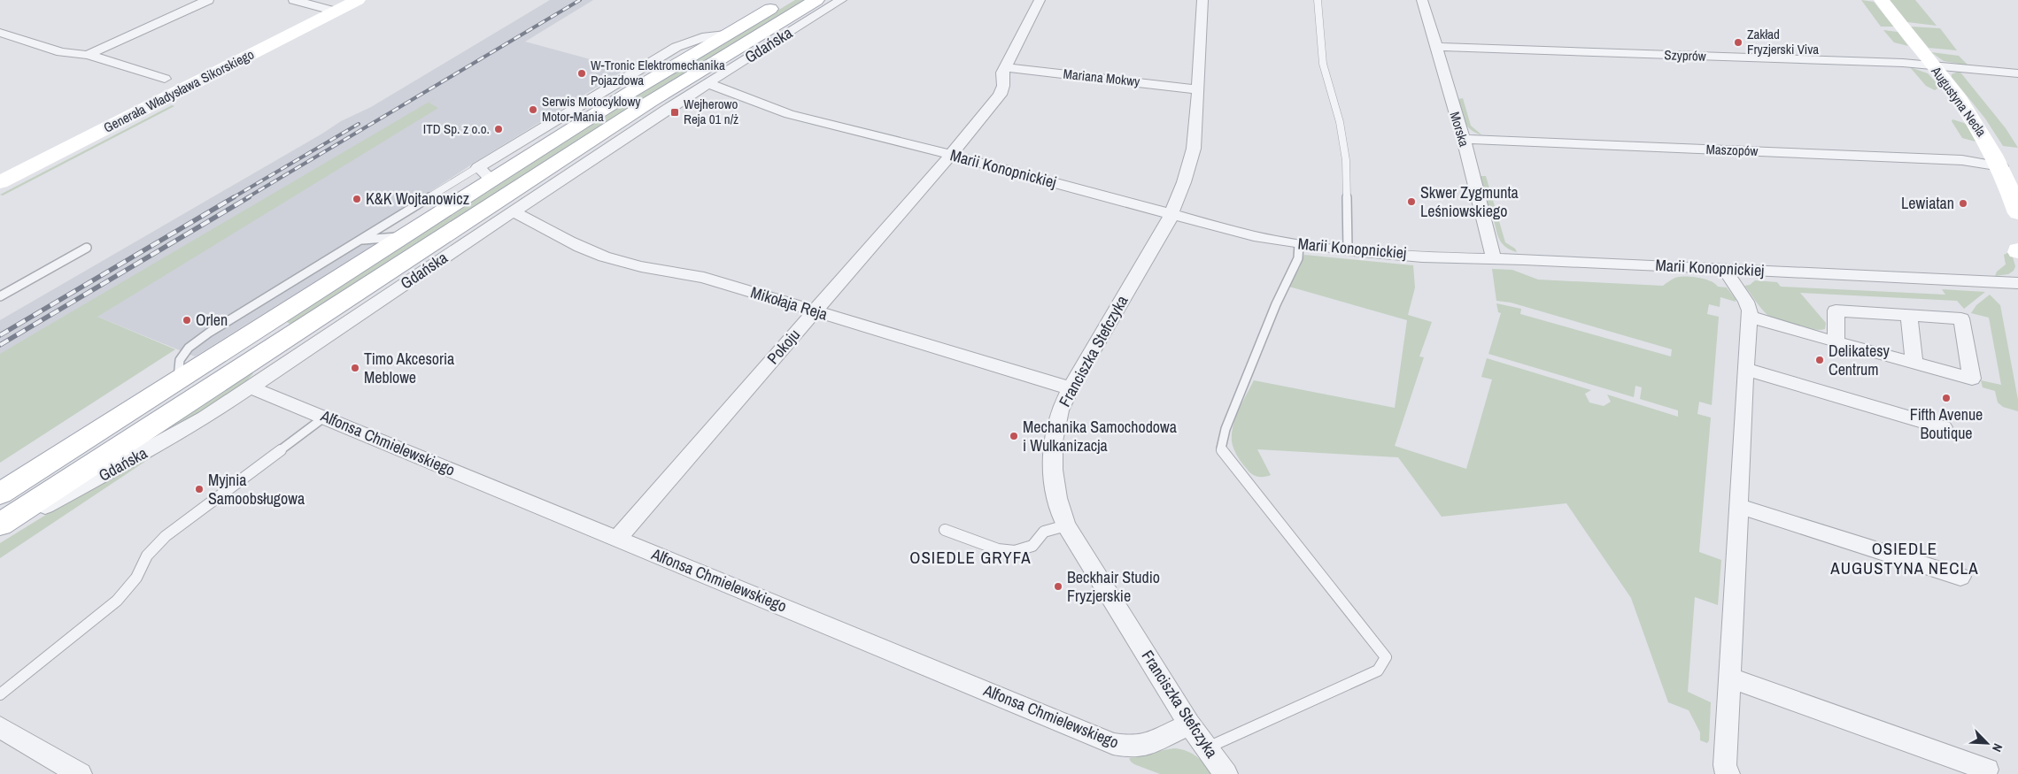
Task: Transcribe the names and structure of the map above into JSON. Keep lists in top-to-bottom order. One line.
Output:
{"streets":{"main road":["Gdańska","Generała Władysława Sikorskiego","Augustyna Necla"],"street":["Szyprów","Mariana Mokwy","Morska","Maszopów","Marii Konopnickiej","Mikołaja Reja","Pokoju","Franciszka Stefczyka","Alfonsa Chmielewskiego"]},"crossings":[["Gdańska","Marii Konopnickiej"],["Gdańska","Mikołaja Reja"],["Gdańska","Alfonsa Chmielewskiego"],["Szyprów","Augustyna Necla"],["Szyprów","Morska"],["Mariana Mokwy","Pokoju"],["Mariana Mokwy","Franciszka Stefczyka"],["Augustyna Necla","Maszopów"],["Morska","Maszopów"],["Morska","Marii Konopnickiej"],["Marii Konopnickiej","Pokoju"],["Marii Konopnickiej","Franciszka Stefczyka"],["Mikołaja Reja","Pokoju"],["Mikołaja Reja","Franciszka Stefczyka"],["Pokoju","Alfonsa Chmielewskiego"],["Franciszka Stefczyka","Alfonsa Chmielewskiego"]],"districts":["OSIEDLE AUGUSTYNA NECLA","OSIEDLE GRYFA"],"places":{"other":["Zakład Fryzjerski Viva","W-Tronic Elektromechanika Pojazdowa","Serwis Motocyklowy Motor-Mania","ITD Sp. z o.o.","K&K Wojtanowicz","Skwer Zygmunta Leśniowskiego","Lewiatan","Orlen","Delikatesy Centrum","Timo Akcesoria Meblowe","Fifth Avenue Boutique","Mechanika Samochodowa i Wulkanizacja","Myjnia Samoobsługowa","Beckhair Studio Fryzjerskie"],"transit":["Wejherowo Reja 01 n/ż"]},"north":"bottom right"}
